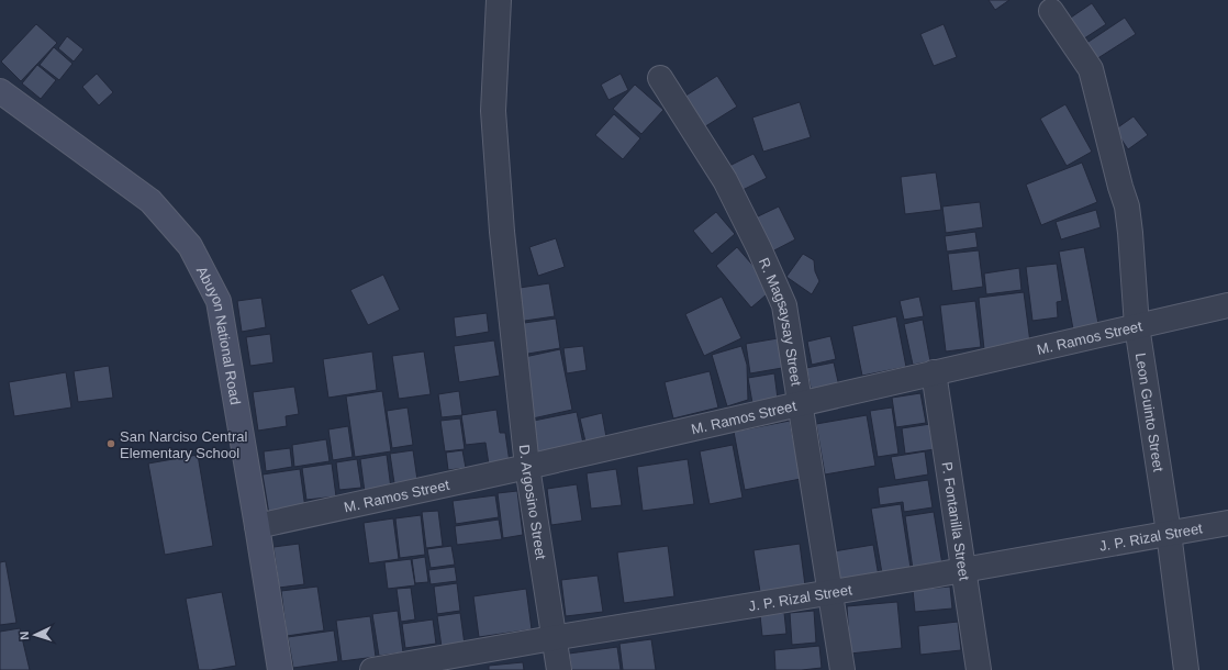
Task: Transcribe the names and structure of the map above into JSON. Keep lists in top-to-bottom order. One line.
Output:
{"streets":{"street":["R. Magsaysay Street","Abuyon National Road","M. Ramos Street","Leon Guinto Street","D. Argosino Street","P. Fontanilla Street","J. P. Rizal Street"]},"crossings":[["R. Magsaysay Street","M. Ramos Street"],["R. Magsaysay Street","J. P. Rizal Street"],["Abuyon National Road","M. Ramos Street"],["M. Ramos Street","Leon Guinto Street"],["M. Ramos Street","D. Argosino Street"],["M. Ramos Street","P. Fontanilla Street"],["Leon Guinto Street","J. P. Rizal Street"],["D. Argosino Street","J. P. Rizal Street"],["P. Fontanilla Street","J. P. Rizal Street"]],"places":["San Narciso Central Elementary School"],"north":"left"}
